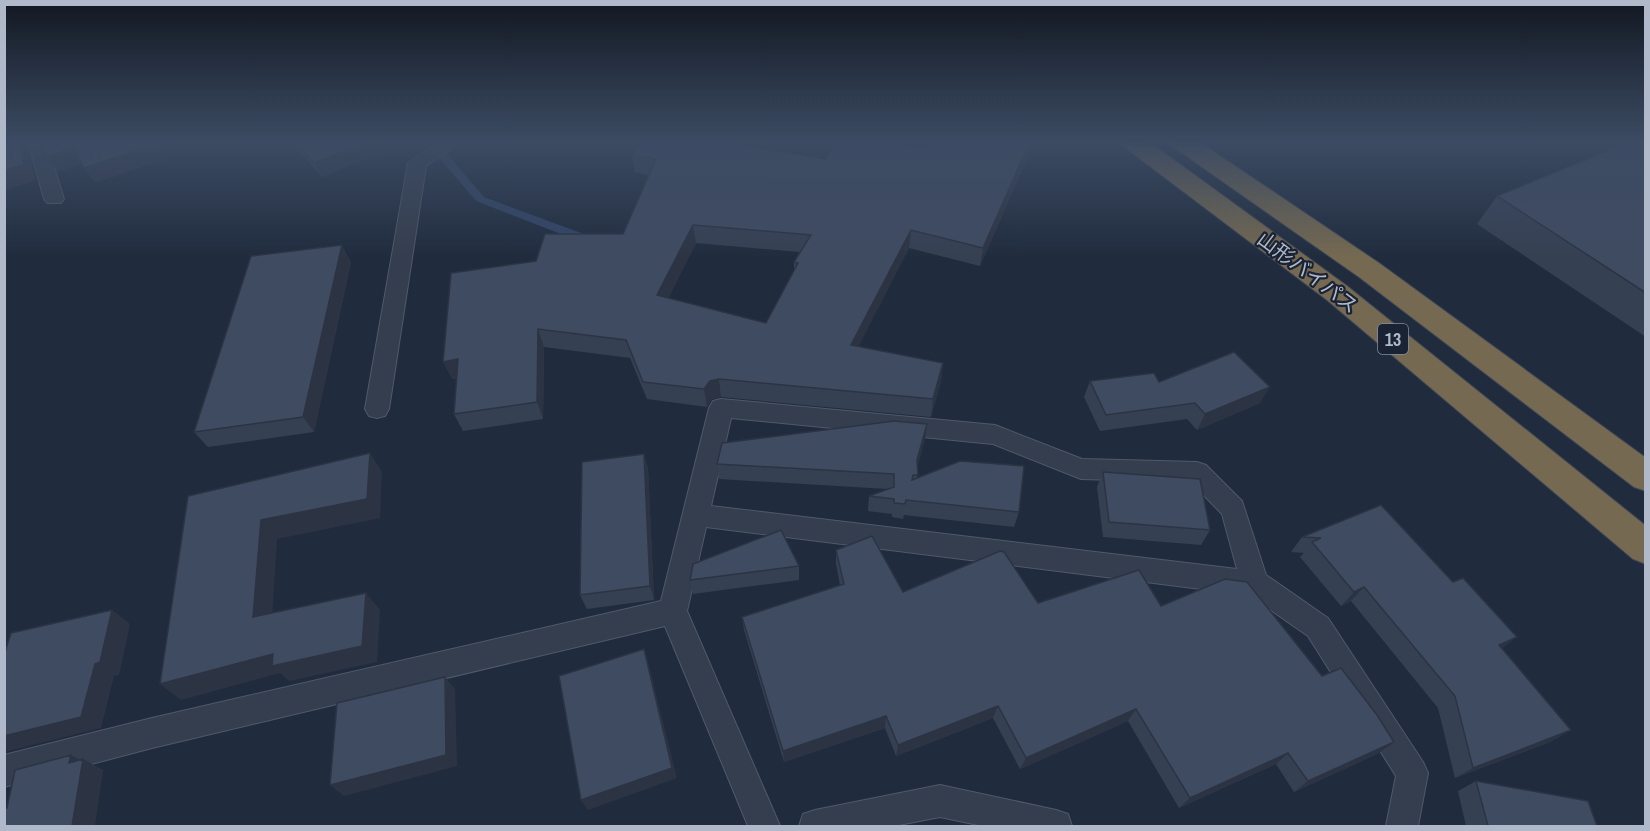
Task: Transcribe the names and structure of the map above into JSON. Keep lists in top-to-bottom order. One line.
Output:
{"streets":{"highway":["山形バイパス","13"]}}
